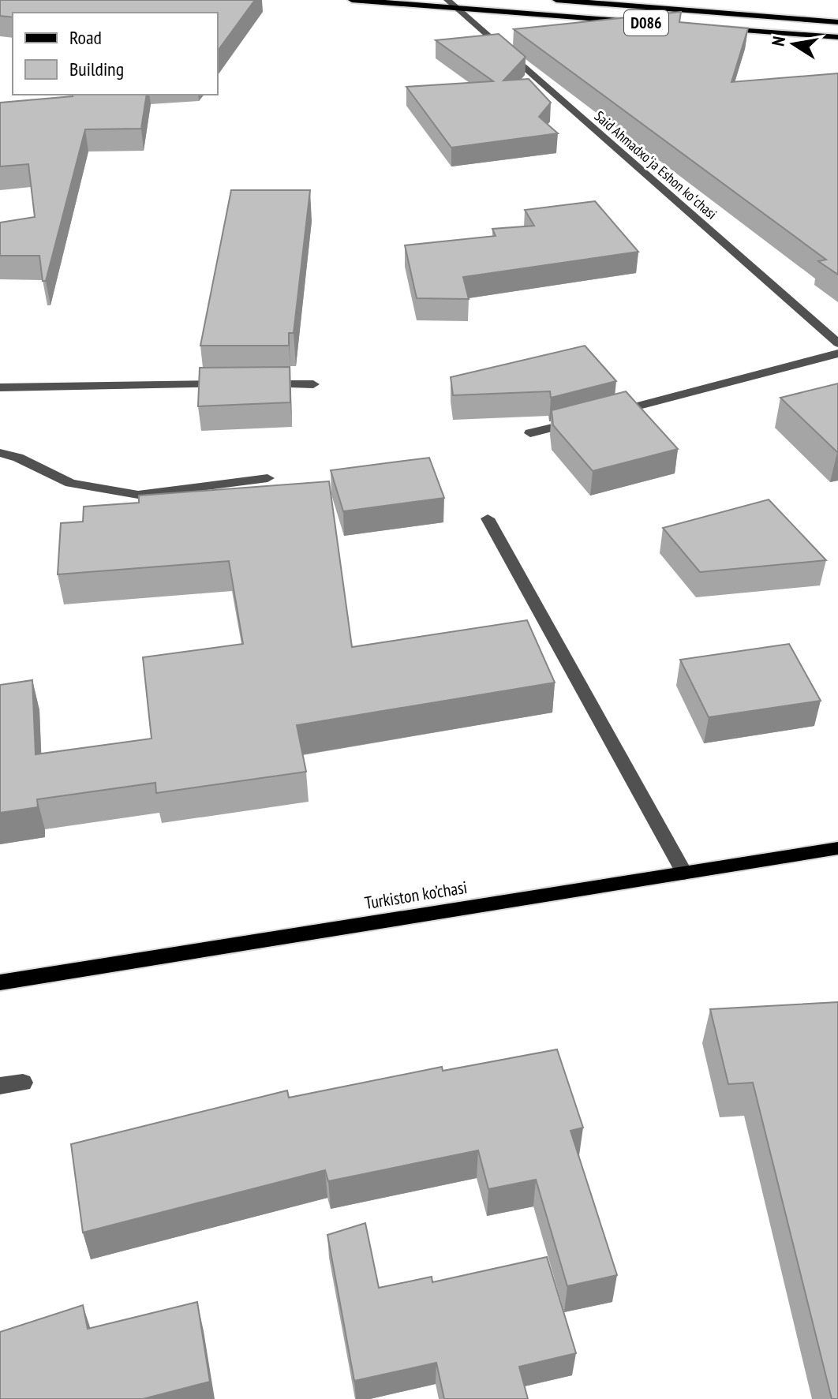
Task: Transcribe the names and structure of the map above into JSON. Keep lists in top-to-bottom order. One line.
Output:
{"streets":{"main road":["D086","Turkiston ko’chasi"],"street":["Said Ahmadxoʻja Eshon koʻchasi"]},"crossings":[["D086","Said Ahmadxoʻja Eshon koʻchasi"]],"legend":["Road","Building"],"north":"left"}
